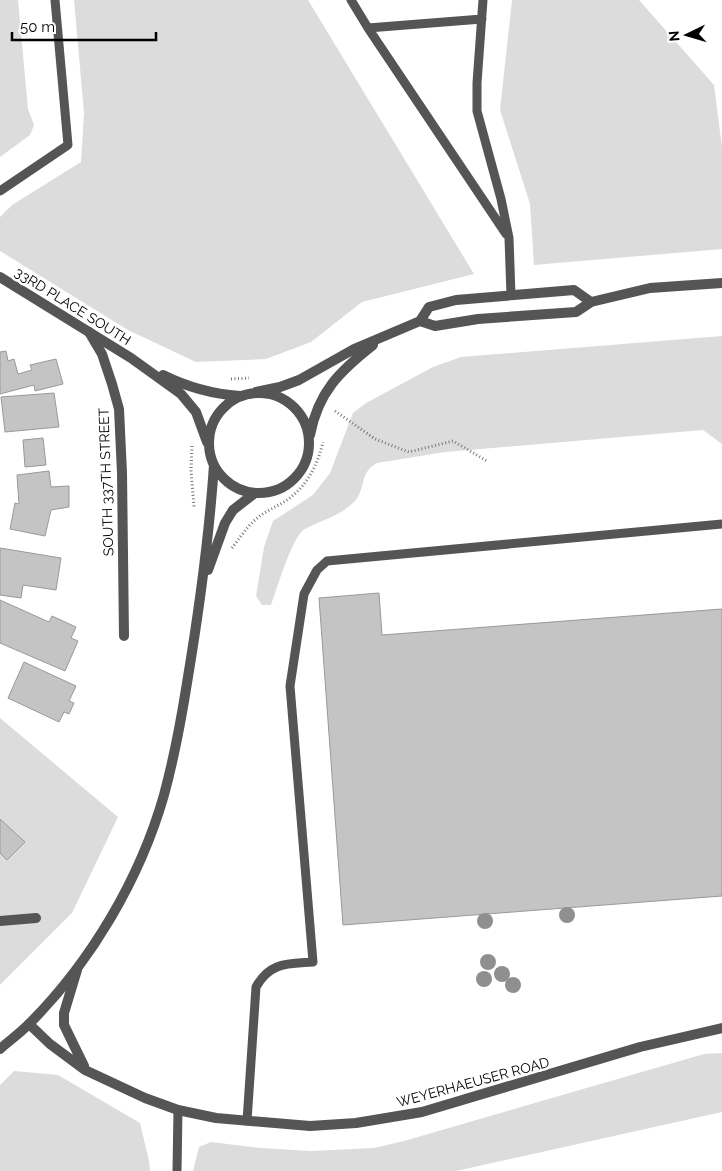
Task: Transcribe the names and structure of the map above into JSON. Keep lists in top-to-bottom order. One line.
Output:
{"streets":{"street":["33RD PLACE SOUTH","SOUTH 337TH STREET","WEYERHAEUSER ROAD"]},"crossings":[["33RD PLACE SOUTH","SOUTH 337TH STREET"]],"scale_bar":"50 m","north":"left"}
